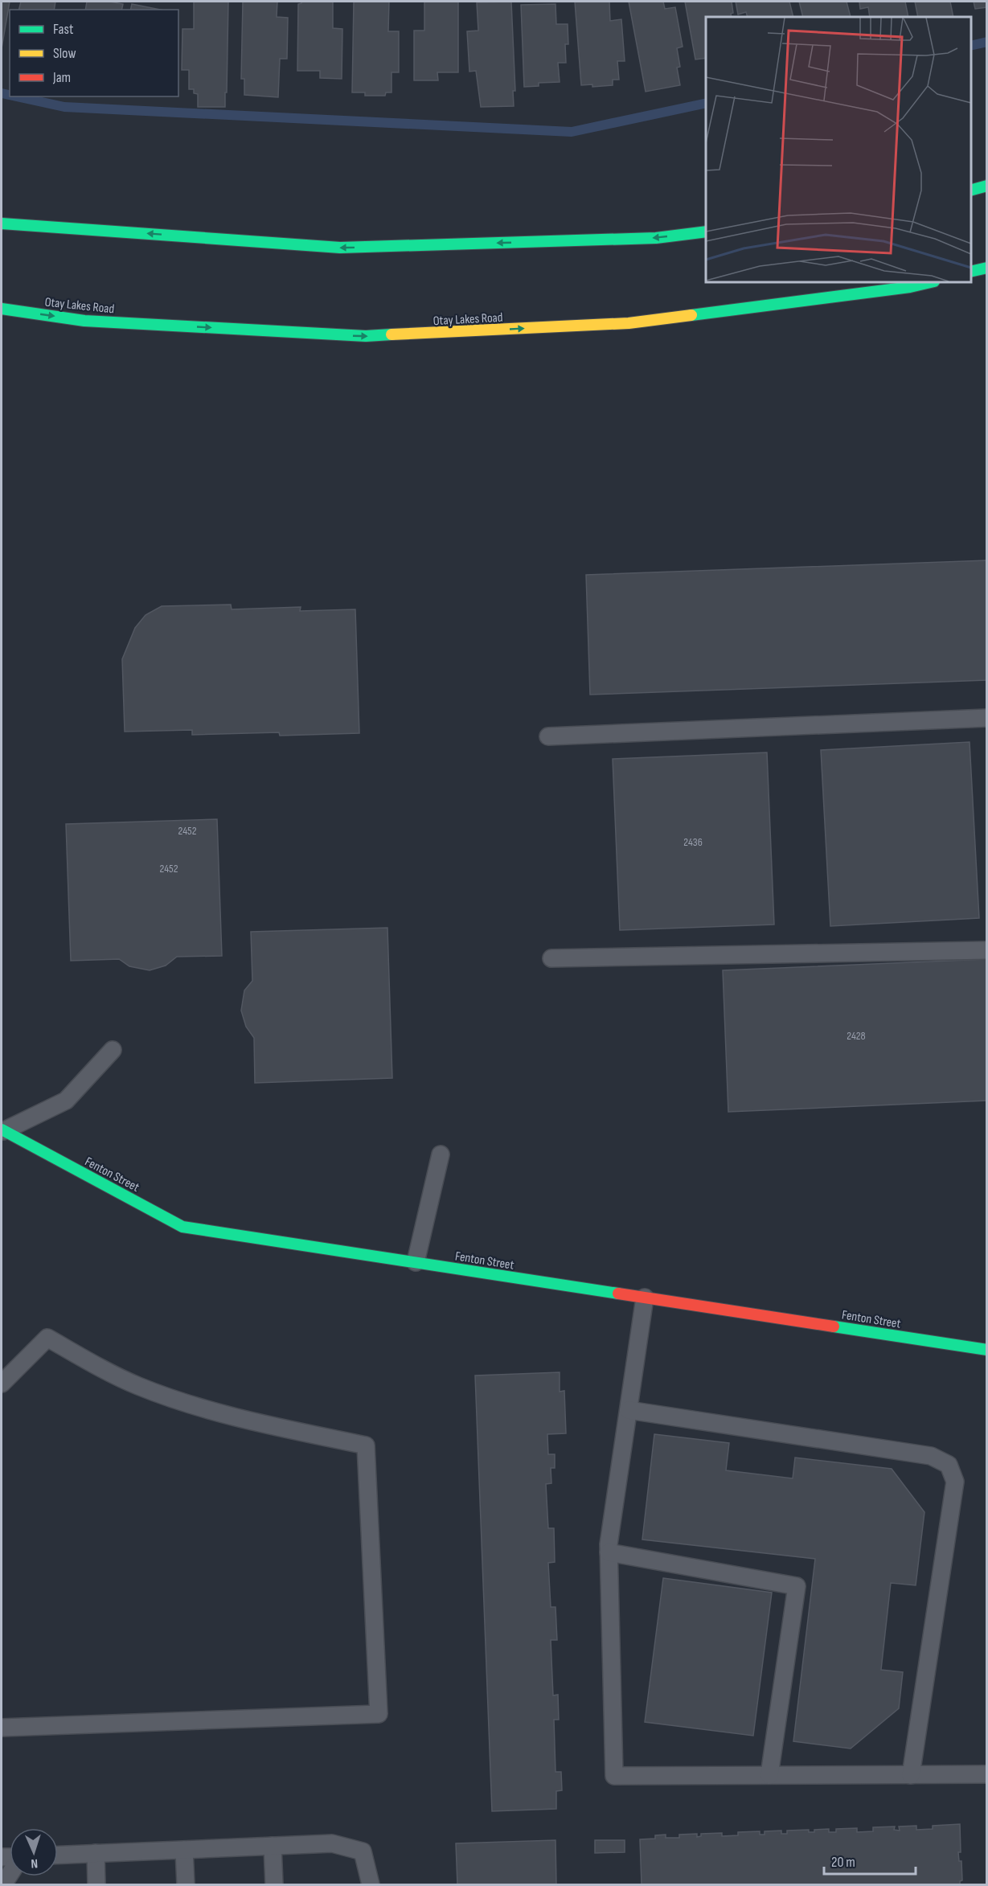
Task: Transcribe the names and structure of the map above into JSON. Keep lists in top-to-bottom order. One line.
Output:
{"streets":{"main road":["Otay Lakes Road","Fenton Street"]},"house_numbers":["2452","2436","2452","2428"],"legend":["Fast","Slow","Jam"],"scale_bar":"20 m","north":"bottom"}
